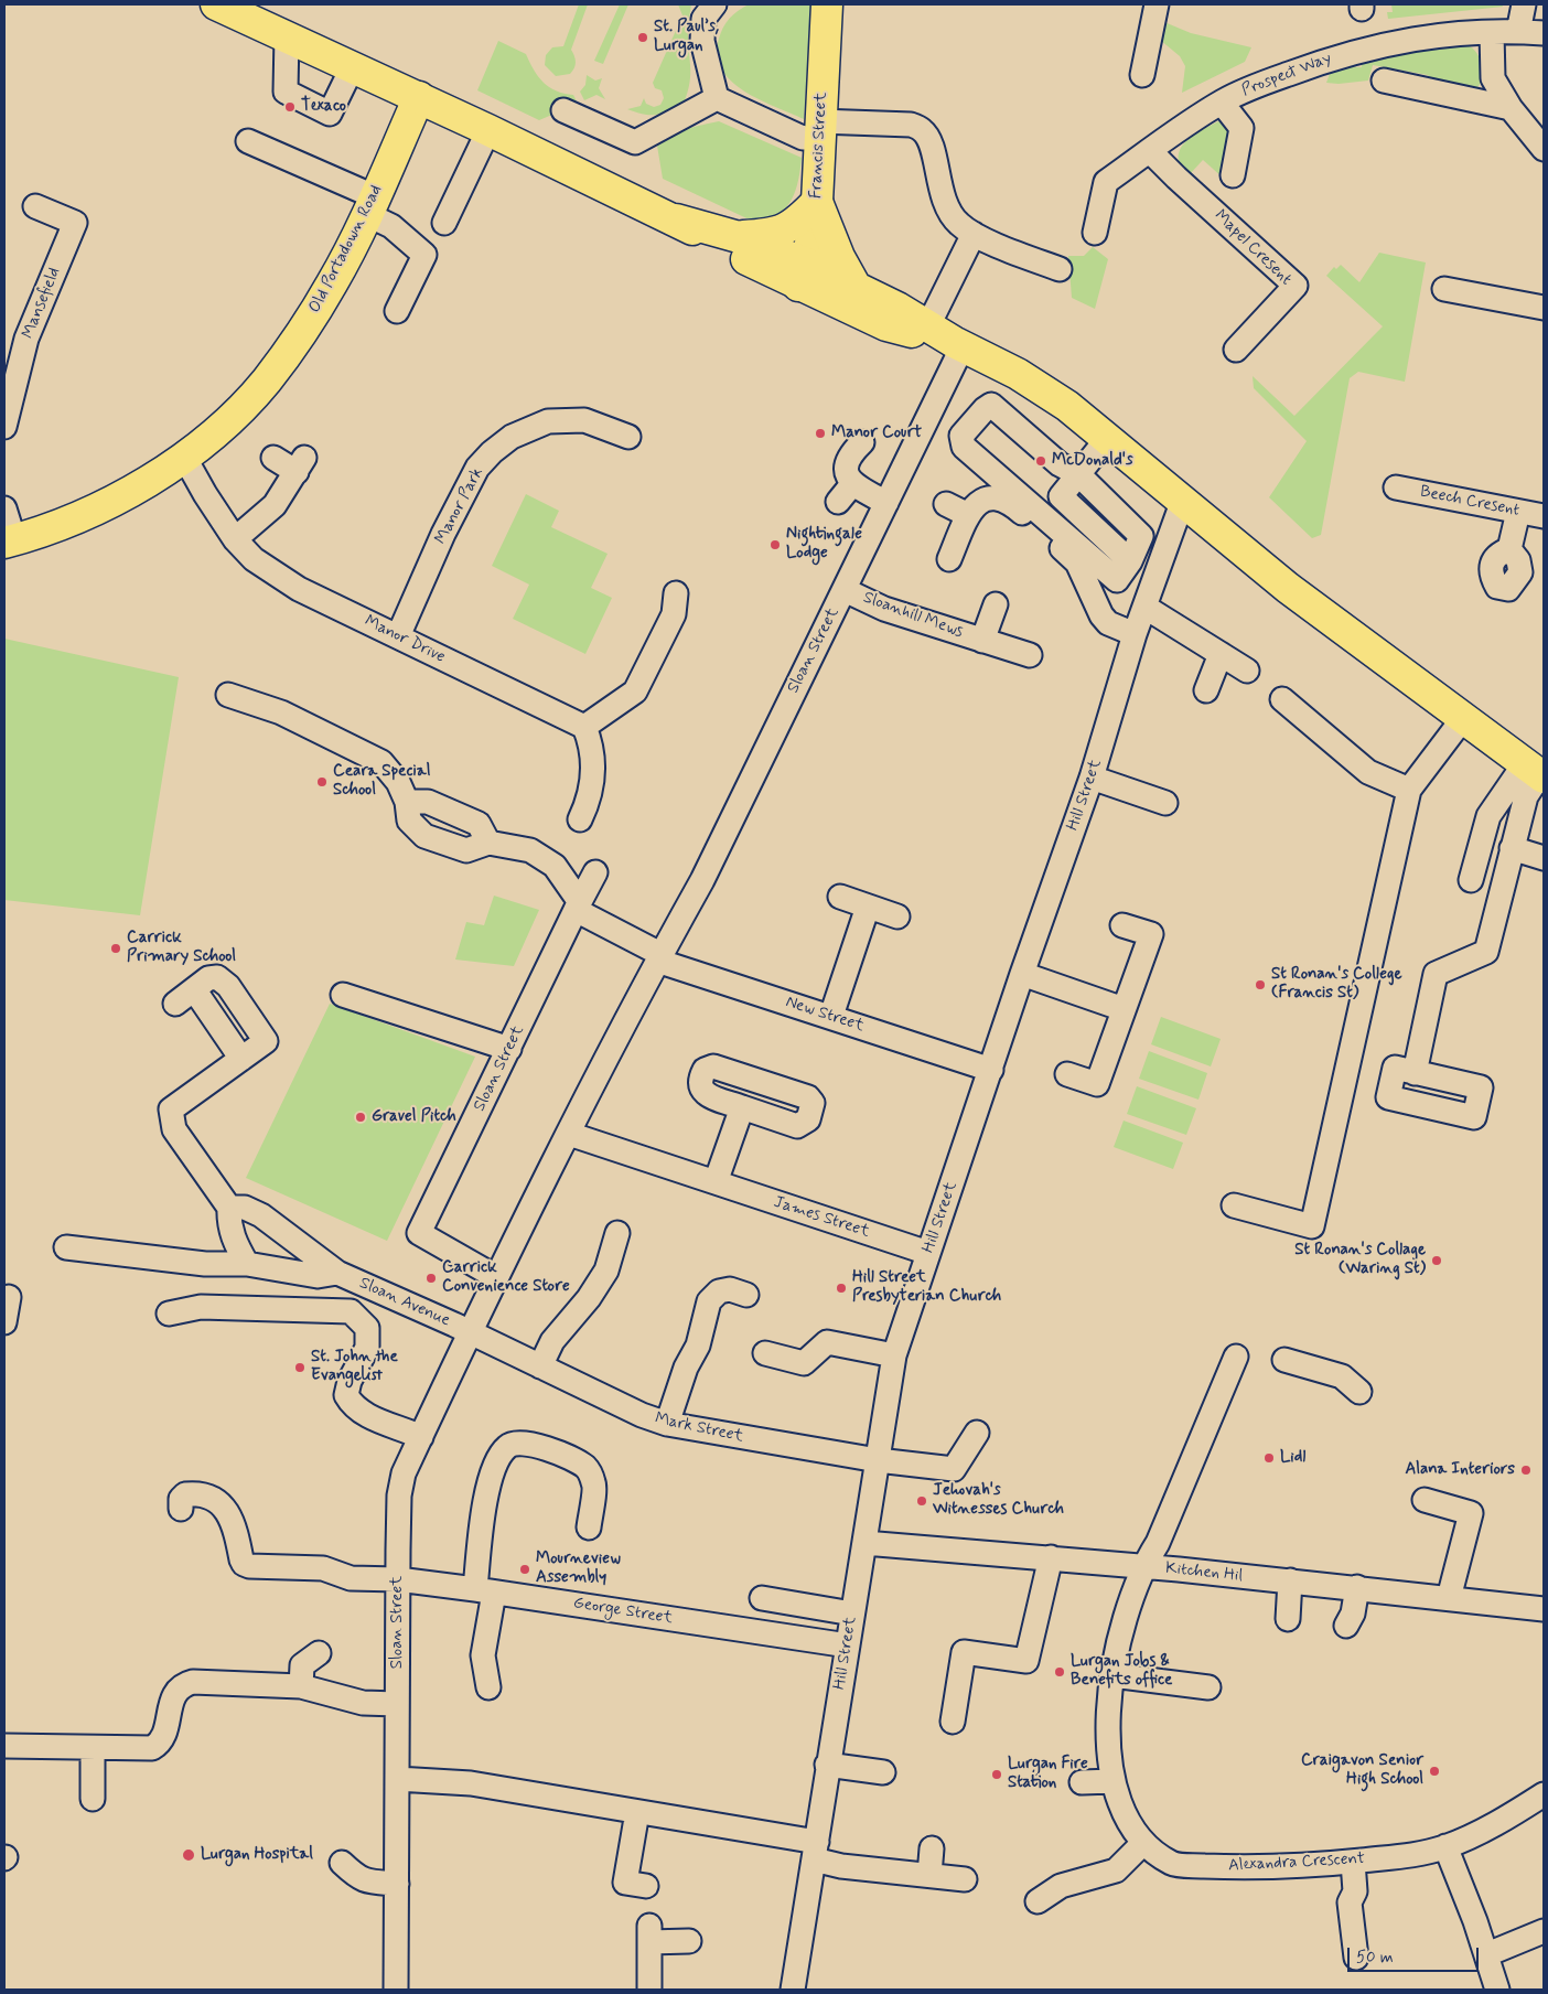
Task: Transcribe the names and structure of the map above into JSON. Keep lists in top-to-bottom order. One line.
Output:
{"streets":{"main road":["Francis Street","Old Portadown Road"],"street":["Prospect Way","Mapel Cresent","Mansefield","Beech Cresent","Manor Park","Sloanhill Mews","Manor Drive","Sloan Street","Hill Street","New Street","James Street","Sloan Avenue","Mark Street","Kitchen Hil","George Street","Alexandra Crescent"]},"crossings":[["Prospect Way","Mapel Cresent"],["Old Portadown Road","Manor Drive"],["Manor Park","Manor Drive"],["Sloanhill Mews","Sloan Street"],["Sloan Street","New Street"],["Sloan Street","James Street"],["Sloan Street","Sloan Avenue"],["Sloan Street","Mark Street"],["Sloan Street","George Street"],["Hill Street","New Street"],["Hill Street","James Street"],["Hill Street","Mark Street"],["Hill Street","Kitchen Hil"],["Hill Street","George Street"],["Sloan Avenue","Mark Street"],["Kitchen Hil","Alexandra Crescent"]],"places":["St. Paul’s, Lurgan","Texaco","Manor Court","McDonald's","Nightingale Lodge","Ceara Special School","Carrick Primary School","St Ronan's College (Francis St)","Gravel Pitch","St Ronan's Collage (Waring St)","Carrick Convenience Store","Hill Street Presbyterian Church","St. John the Evangelist","Lidl","Alana Interiors","Jehovah's Witnesses Church","Mourneview Assembly","Lurgan Jobs & Benefits office","Craigavon Senior High School","Lurgan Fire Station","Lurgan Hospital"],"scale_bar":"50 m"}
